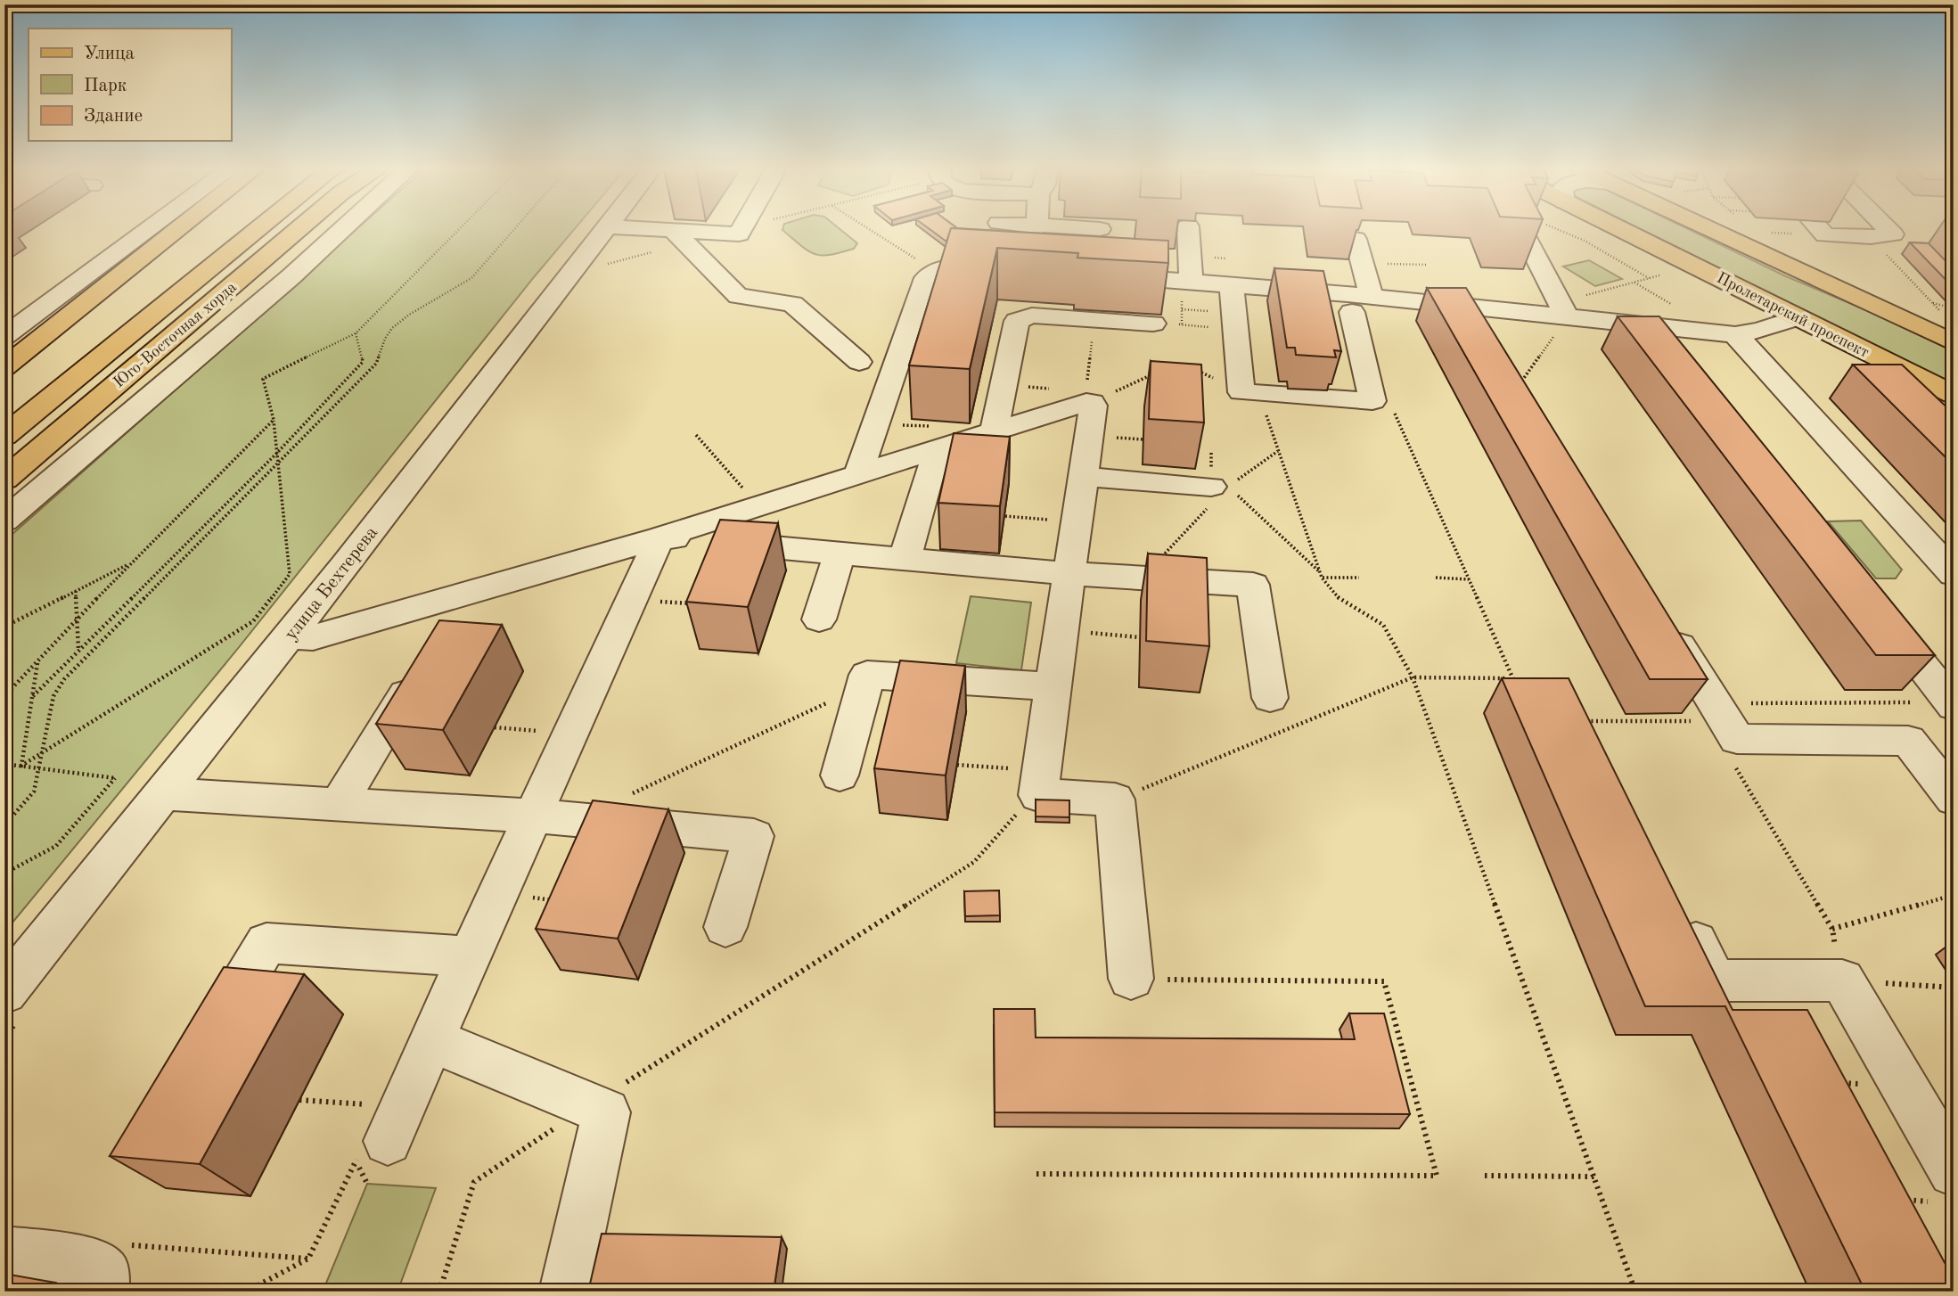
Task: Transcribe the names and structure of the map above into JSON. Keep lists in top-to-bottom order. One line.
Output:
{"streets":{"main road":["Пролетарский проспект","Юго-Восточная хорда"],"street":["улица Бехтерева"]},"legend":["Улица","Парк","Здание"]}
